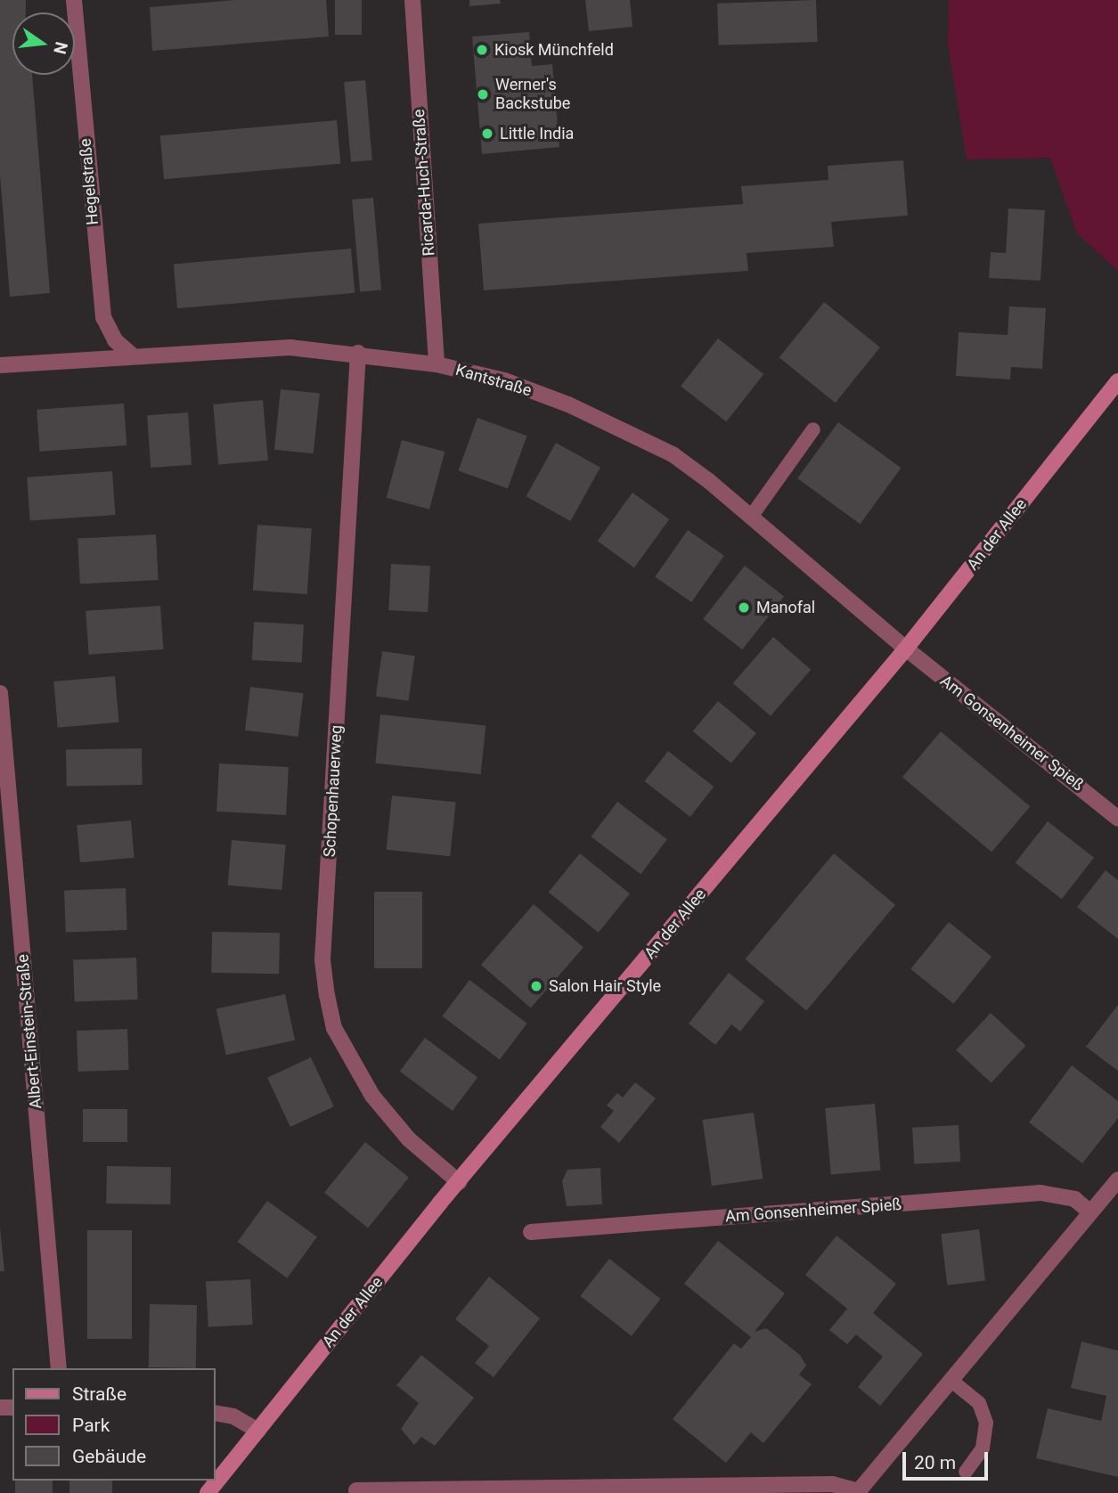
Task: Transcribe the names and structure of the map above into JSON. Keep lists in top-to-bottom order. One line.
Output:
{"streets":{"main road":["An der Allee"],"street":["Hegelstraße","Ricarda-Huch-Straße","Kantstraße","Am Gonsenheimer Spieß","Schopenhauerweg","Albert-Einstein-Straße"]},"crossings":[["Hegelstraße","Kantstraße"],["Ricarda-Huch-Straße","Kantstraße"],["Kantstraße","An der Allee"],["Kantstraße","Am Gonsenheimer Spieß"],["Kantstraße","Schopenhauerweg"],["An der Allee","Am Gonsenheimer Spieß"],["An der Allee","Schopenhauerweg"]],"places":["Kiosk Münchfeld","Werner's Backstube","Little India","Manofal","Salon Hair Style"],"legend":["Straße","Park","Gebäude"],"scale_bar":"20 m","north":"right"}
